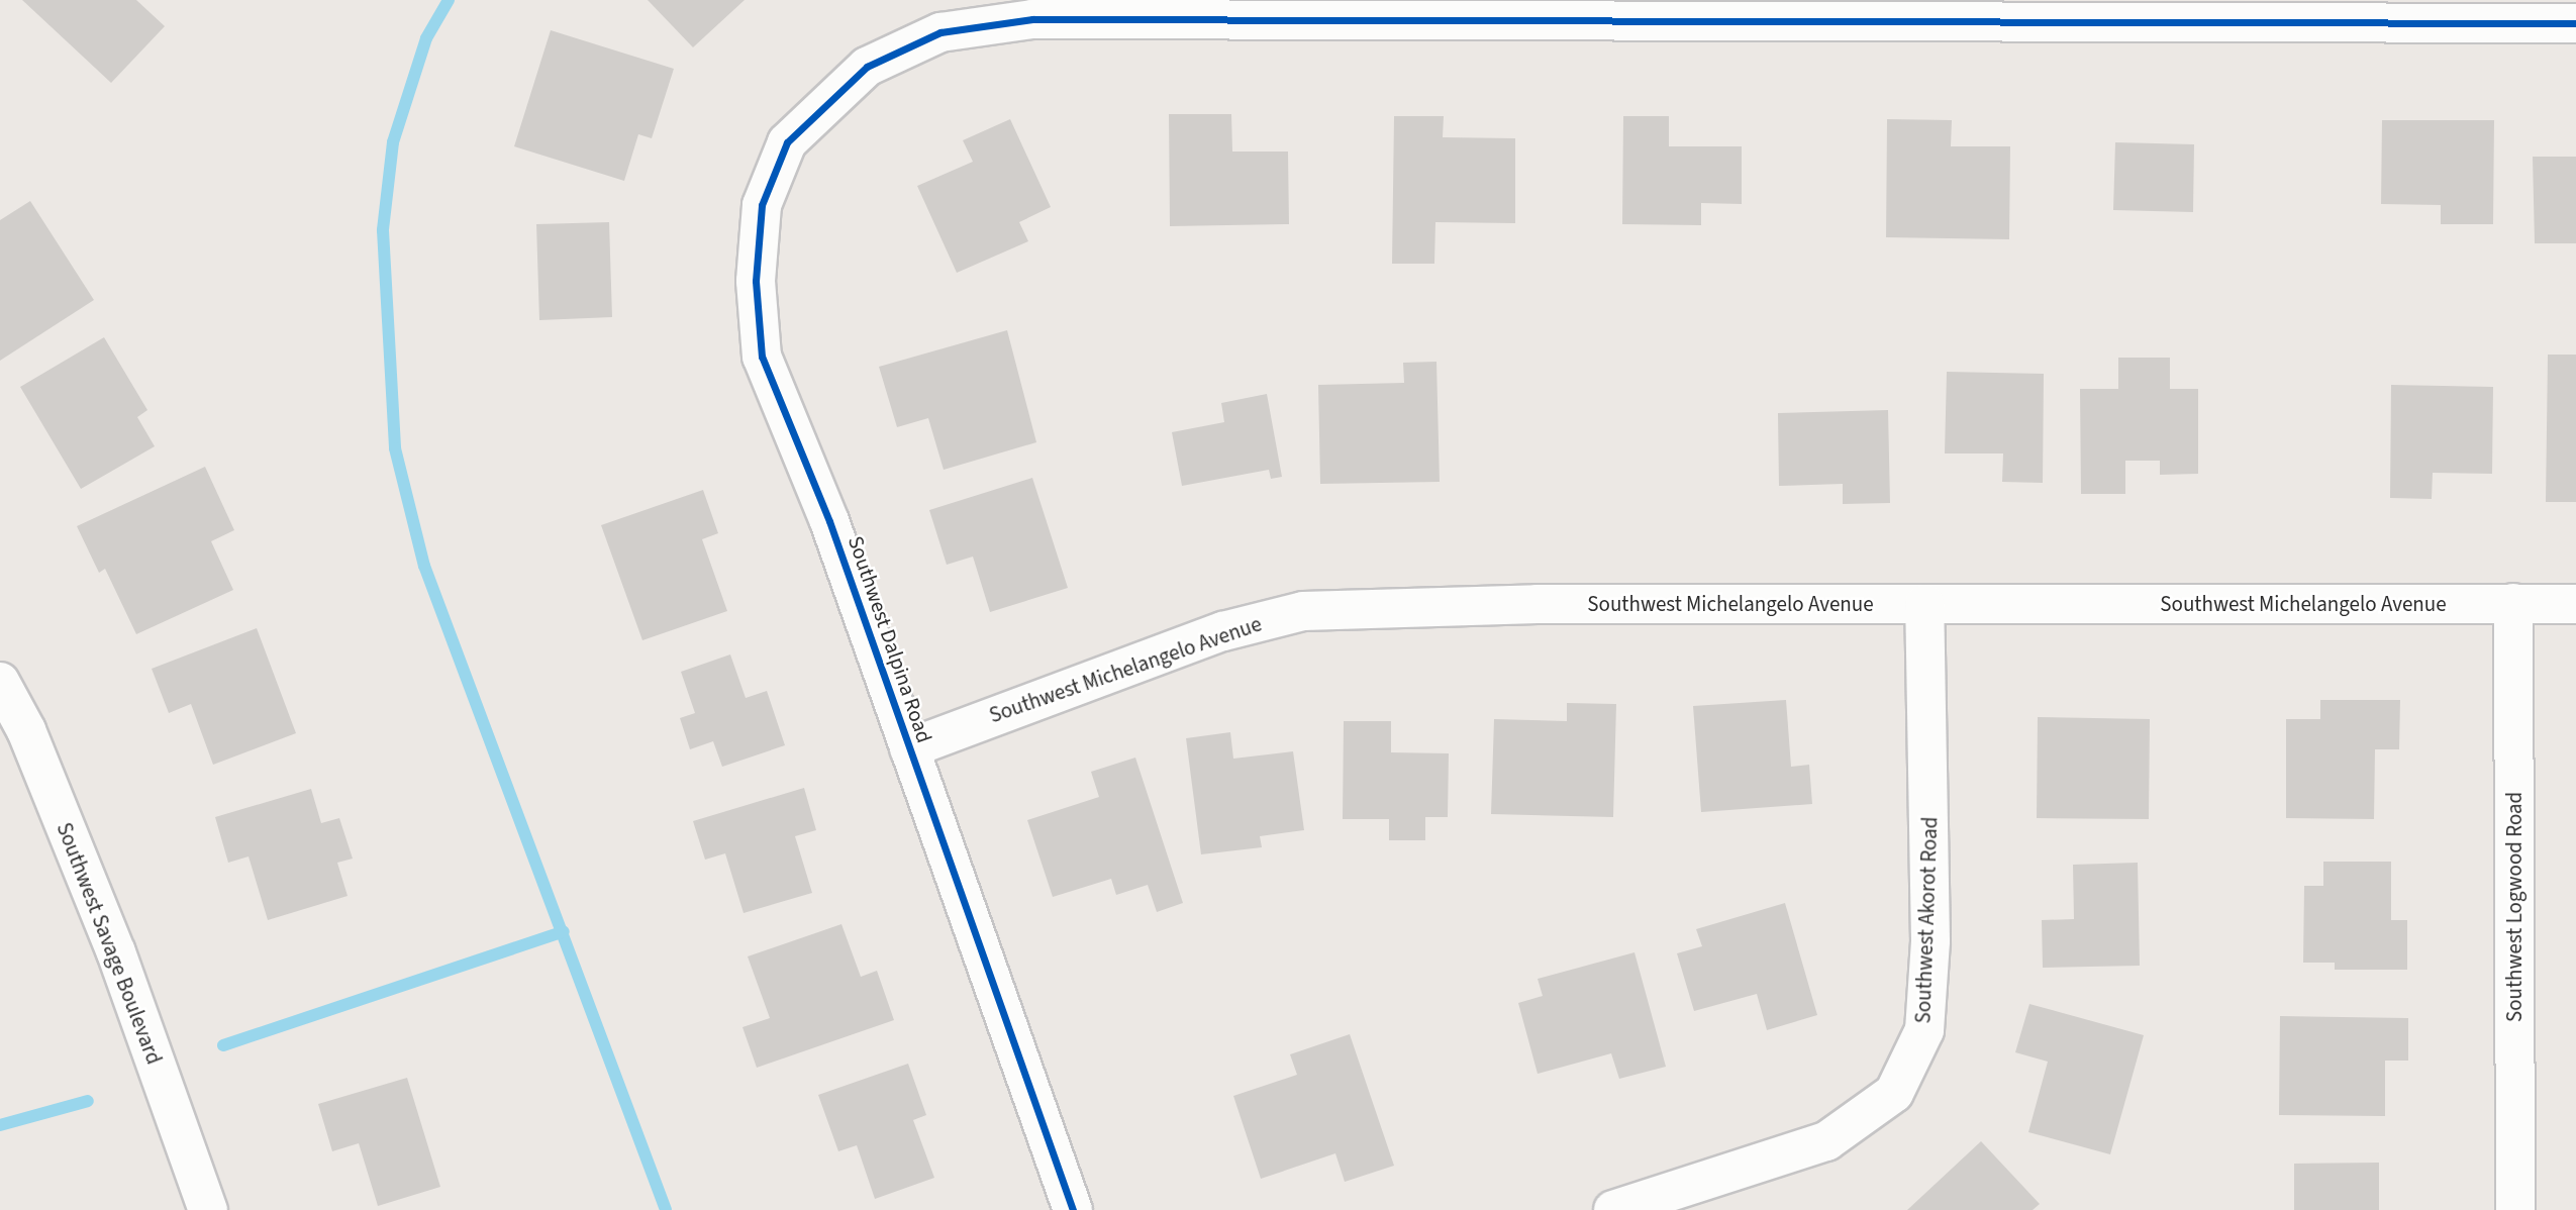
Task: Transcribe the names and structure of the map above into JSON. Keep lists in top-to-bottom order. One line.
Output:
{"streets":{"street":["Southwest Michelangelo Avenue","Southwest Dalpina Road","Southwest Logwood Road","Southwest Akorot Road","Southwest Savage Boulevard"]},"crossings":[["Southwest Michelangelo Avenue","Southwest Dalpina Road"],["Southwest Michelangelo Avenue","Southwest Logwood Road"],["Southwest Michelangelo Avenue","Southwest Akorot Road"]]}
